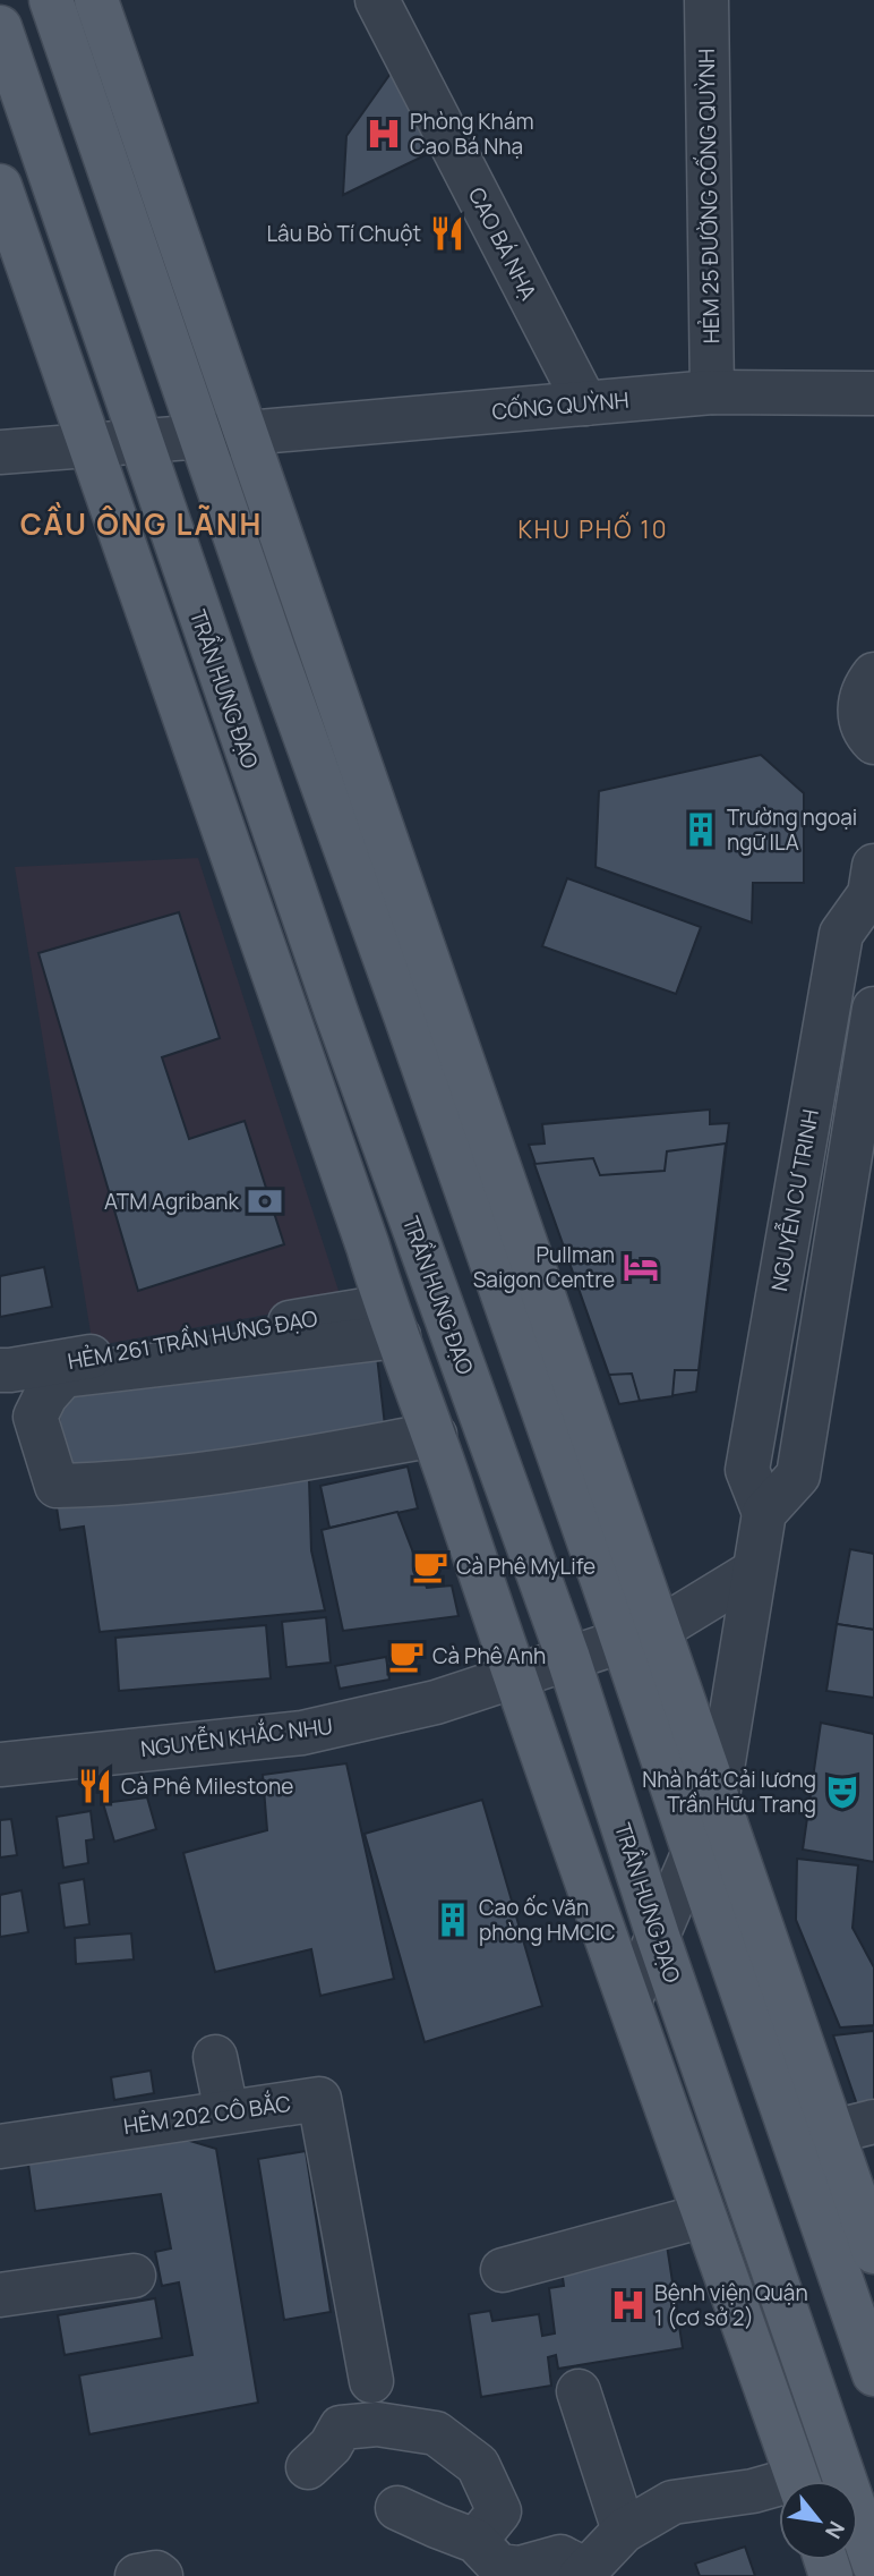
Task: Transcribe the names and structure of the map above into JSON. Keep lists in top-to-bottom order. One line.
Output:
{"streets":{"main road":["TRẦN HƯNG ĐẠO"],"street":["HẺM 25 ĐƯỜNG CỐNG QUỲNH","CAO BÁ NHẠ","CỐNG QUỲNH","NGUYỄN CƯ TRINH","HẺM 261 TRẦN HƯNG ĐẠO","NGUYỄN KHẮC NHU","HẺM 202 CÔ BẮC"]},"crossings":[["HẺM 25 ĐƯỜNG CỐNG QUỲNH","CỐNG QUỲNH"],["CAO BÁ NHẠ","CỐNG QUỲNH"],["CỐNG QUỲNH","TRẦN HƯNG ĐẠO"],["TRẦN HƯNG ĐẠO","NGUYỄN KHẮC NHU"]],"districts":["CẦU ÔNG LÃNH","KHU PHỐ 10"],"places":{"hospital":["Phòng Khám Cao Bá Nhạ","Bệnh viện Quận 1 (cơ sở 2)"],"restaurant":["Lâu Bò Tí Chuột","Cà Phê Milestone"],"building":["Trường ngoại ngữ ILA","Cao ốc Văn phòng HMCIC"],"bank":["ATM Agribank"],"hotel":["Pullman Saigon Centre"],"cafe":["Cà Phê MyLife","Cà Phê Anh"],"theatre":["Nhà hát Cải lương Trần Hữu Trang"]},"north":"bottom right"}
